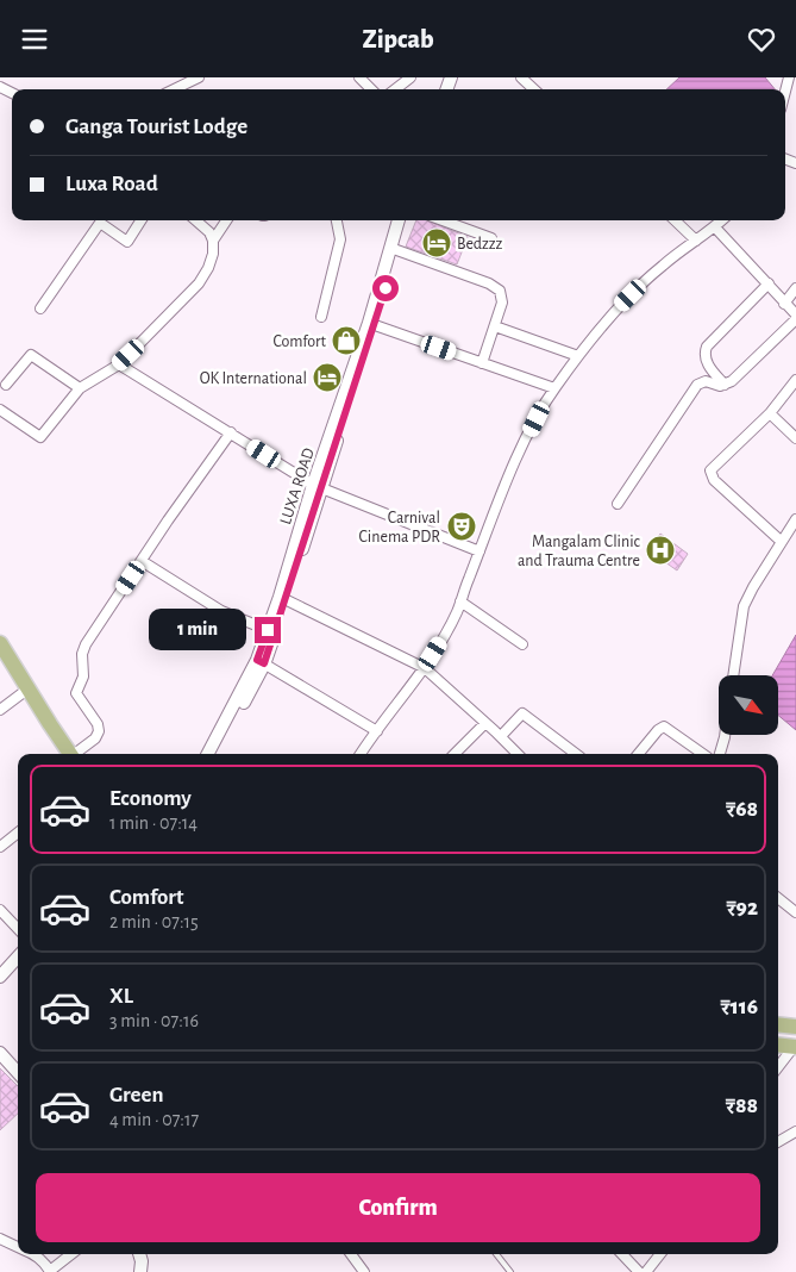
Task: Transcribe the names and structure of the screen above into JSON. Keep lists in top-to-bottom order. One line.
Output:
{"streets":{"street":["LUXA ROAD"]},"places":{"hotel":["Bedzzz","OK International"],"shop":["Comfort"],"theatre":["Carnival Cinema PDR"],"hospital":["Mangalam Clinic and Trauma Centre"]},"north":"bottom right","page":{"header":"Zipcab","banner":["Ganga Tourist Lodge","Luxa Road"],"bubble":"1 min","list":[{"name":"Economy","note":"1 min · 07:14","value":"₹68"},{"name":"Comfort","note":"2 min · 07:15","value":"₹92"},{"name":"XL","note":"3 min · 07:16","value":"₹116"},{"name":"Green","note":"4 min · 07:17","value":"₹88"}],"buttons":"Confirm"}}
